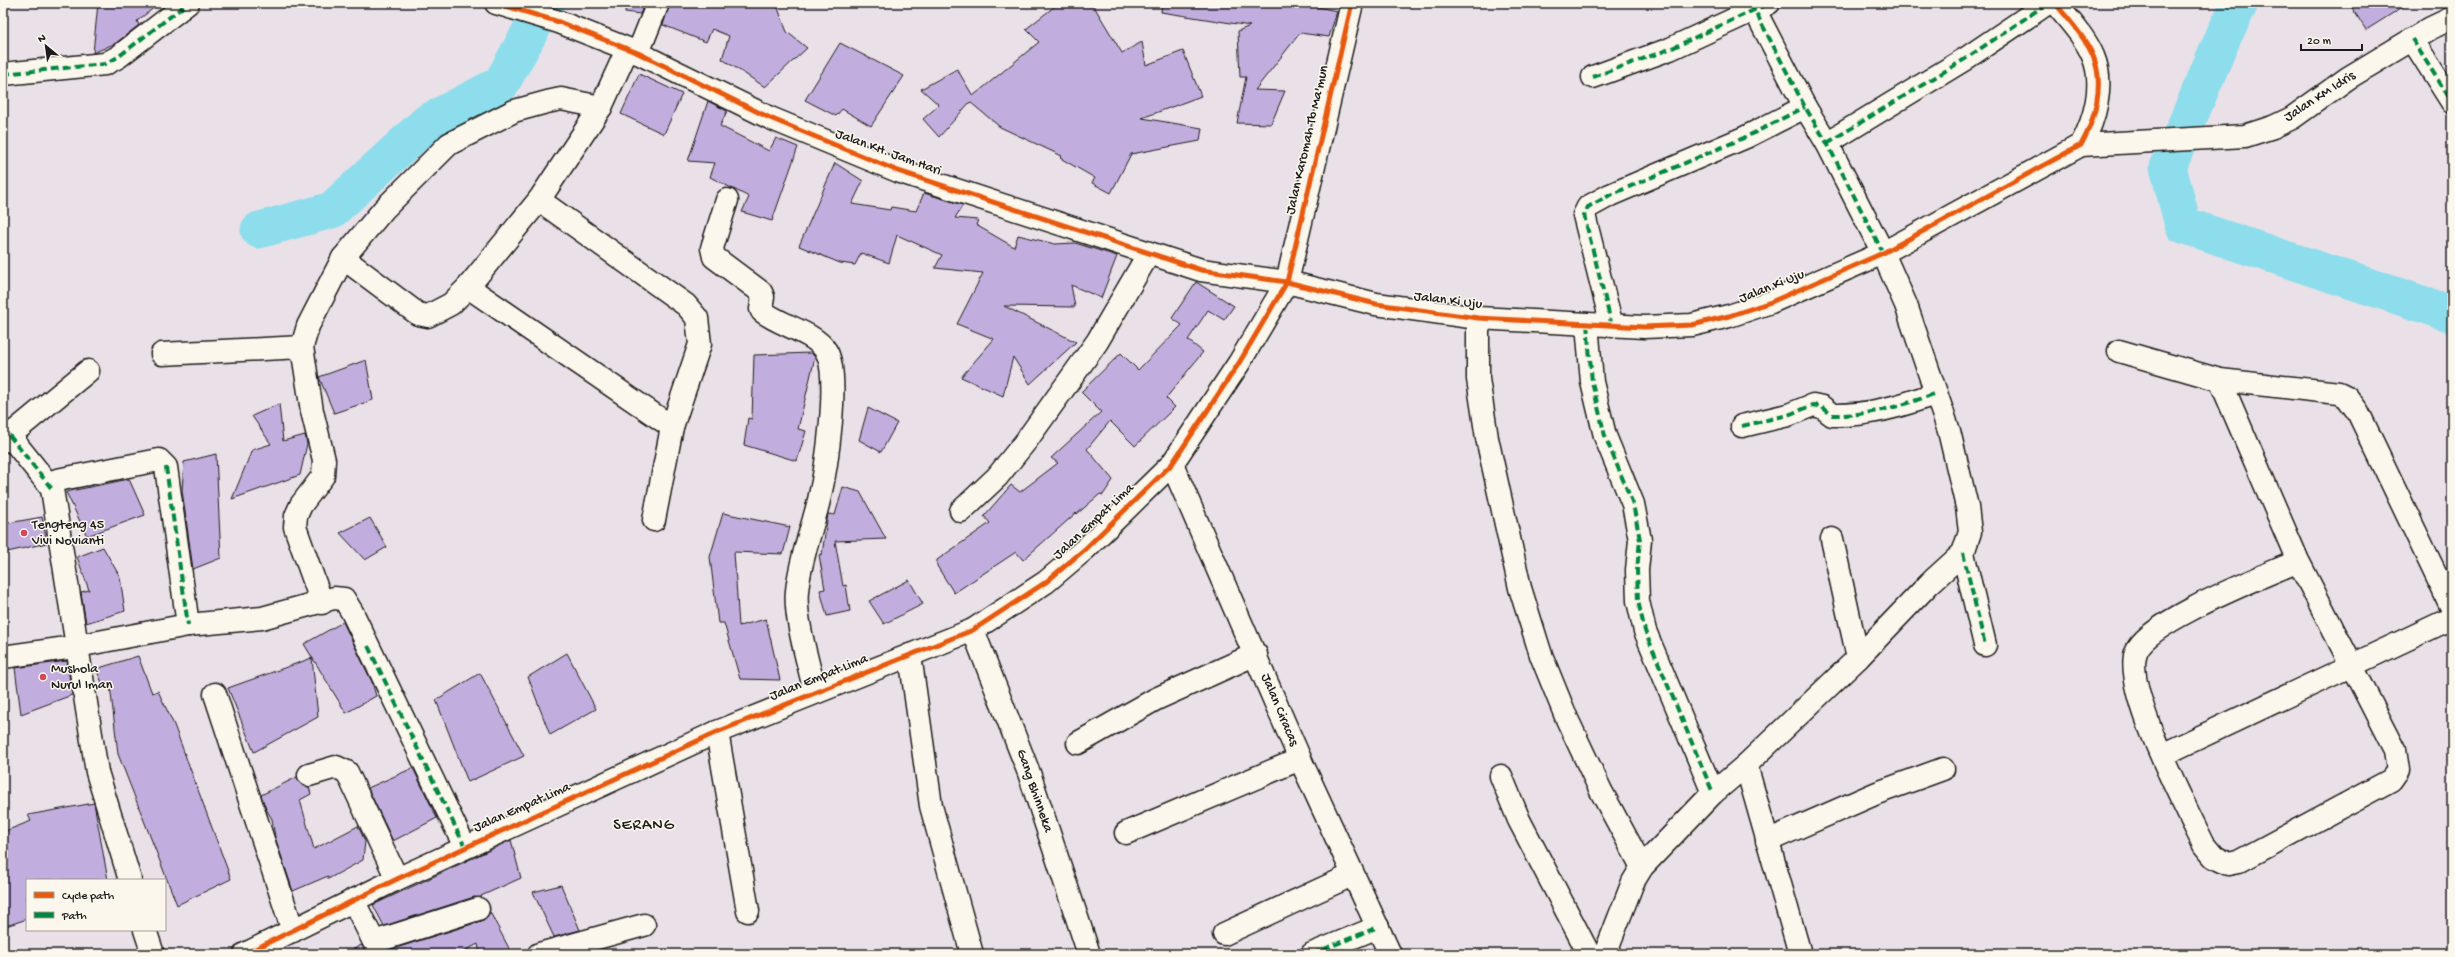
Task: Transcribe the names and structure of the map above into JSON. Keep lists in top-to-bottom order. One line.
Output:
{"streets":{"street":["Jalan KM Idris","Jalan Karomah Tb Ma'mun","Jalan KH. Jam Hari","Jalan Ki Uju","Jalan Empat Lima","Jalan Ciracas","Gang Bhinneka"]},"crossings":[["Jalan KM Idris","Jalan Ki Uju"],["Jalan Karomah Tb Ma'mun","Jalan KH. Jam Hari"],["Jalan Karomah Tb Ma'mun","Jalan Ki Uju"],["Jalan Karomah Tb Ma'mun","Jalan Empat Lima"],["Jalan KH. Jam Hari","Jalan Ki Uju"],["Jalan KH. Jam Hari","Jalan Empat Lima"],["Jalan Ki Uju","Jalan Empat Lima"],["Jalan Empat Lima","Jalan Ciracas"],["Jalan Empat Lima","Gang Bhinneka"]],"districts":["SERANG"],"places":["Tengteng 45 Vivi Novianti","Mushola Nurul Iman"],"legend":["Cycle path","Path"],"scale_bar":"20 m","north":"top left"}
